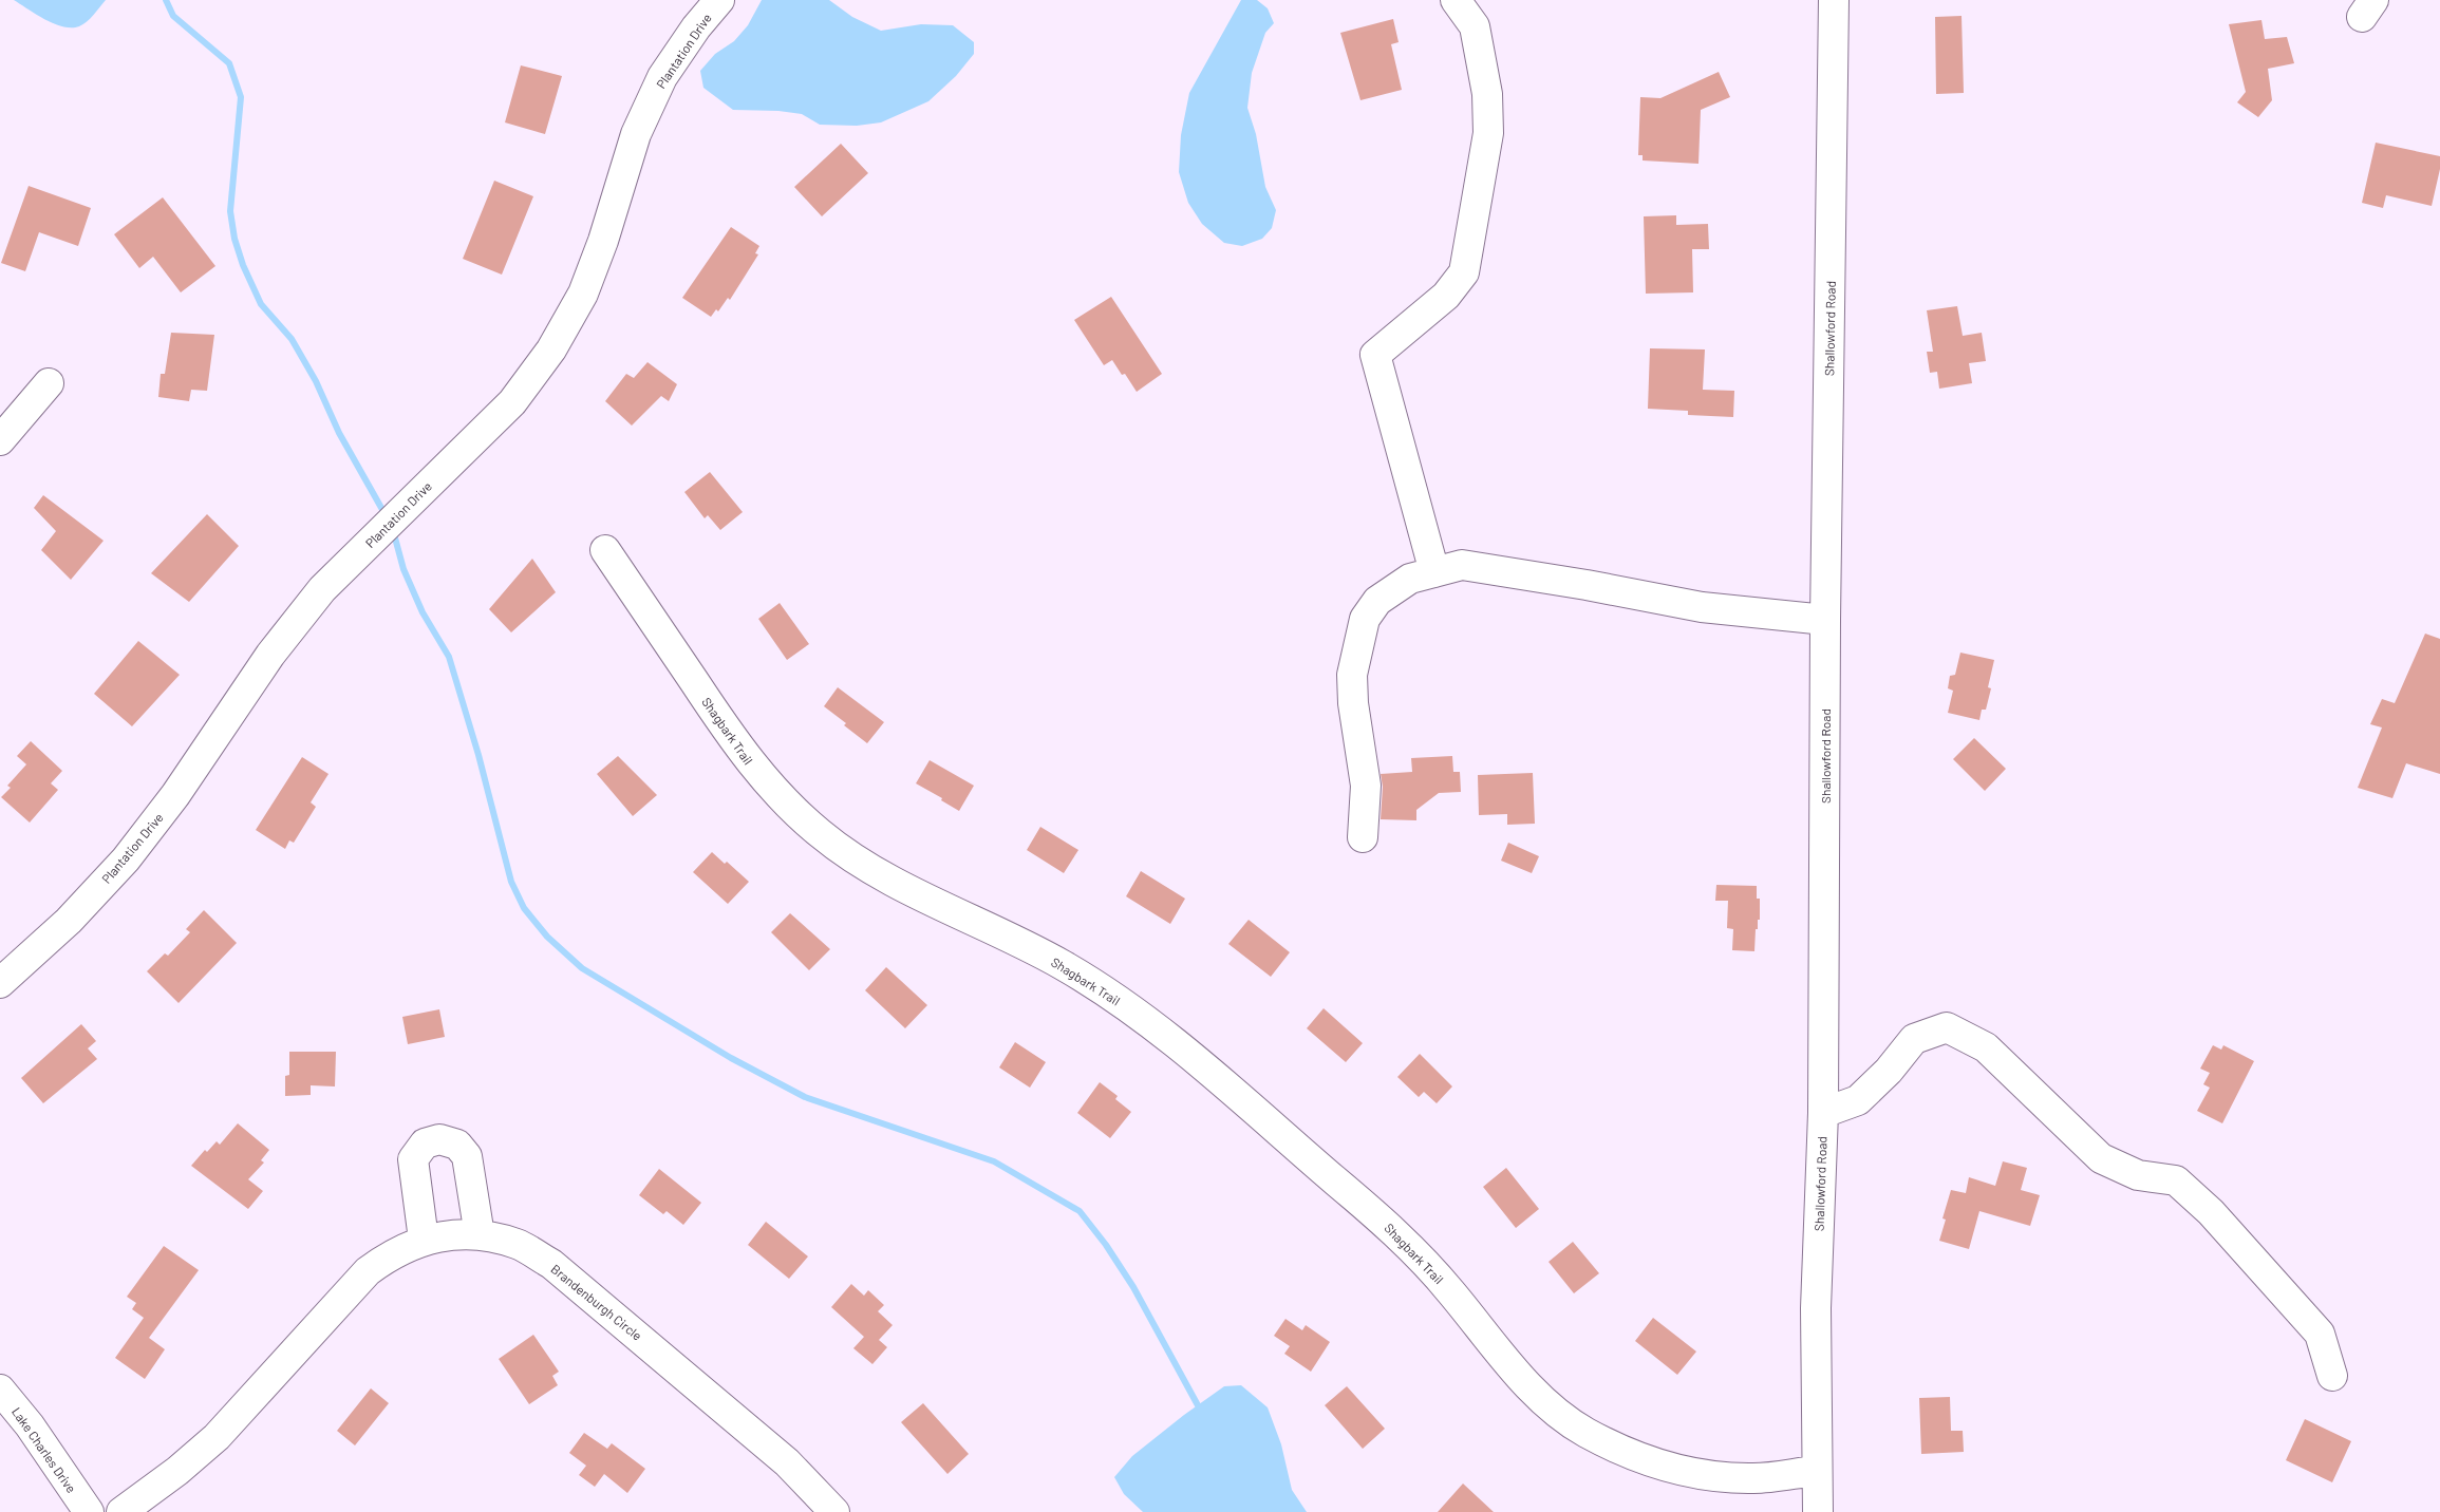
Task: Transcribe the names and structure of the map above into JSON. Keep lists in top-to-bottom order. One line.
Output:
{"streets":{"street":["Plantation Drive","Shallowford Road","Shagbark Trail","Brandenburgh Circle","Lake Charles Drive"]},"crossings":[["Shallowford Road","Shagbark Trail"]]}
